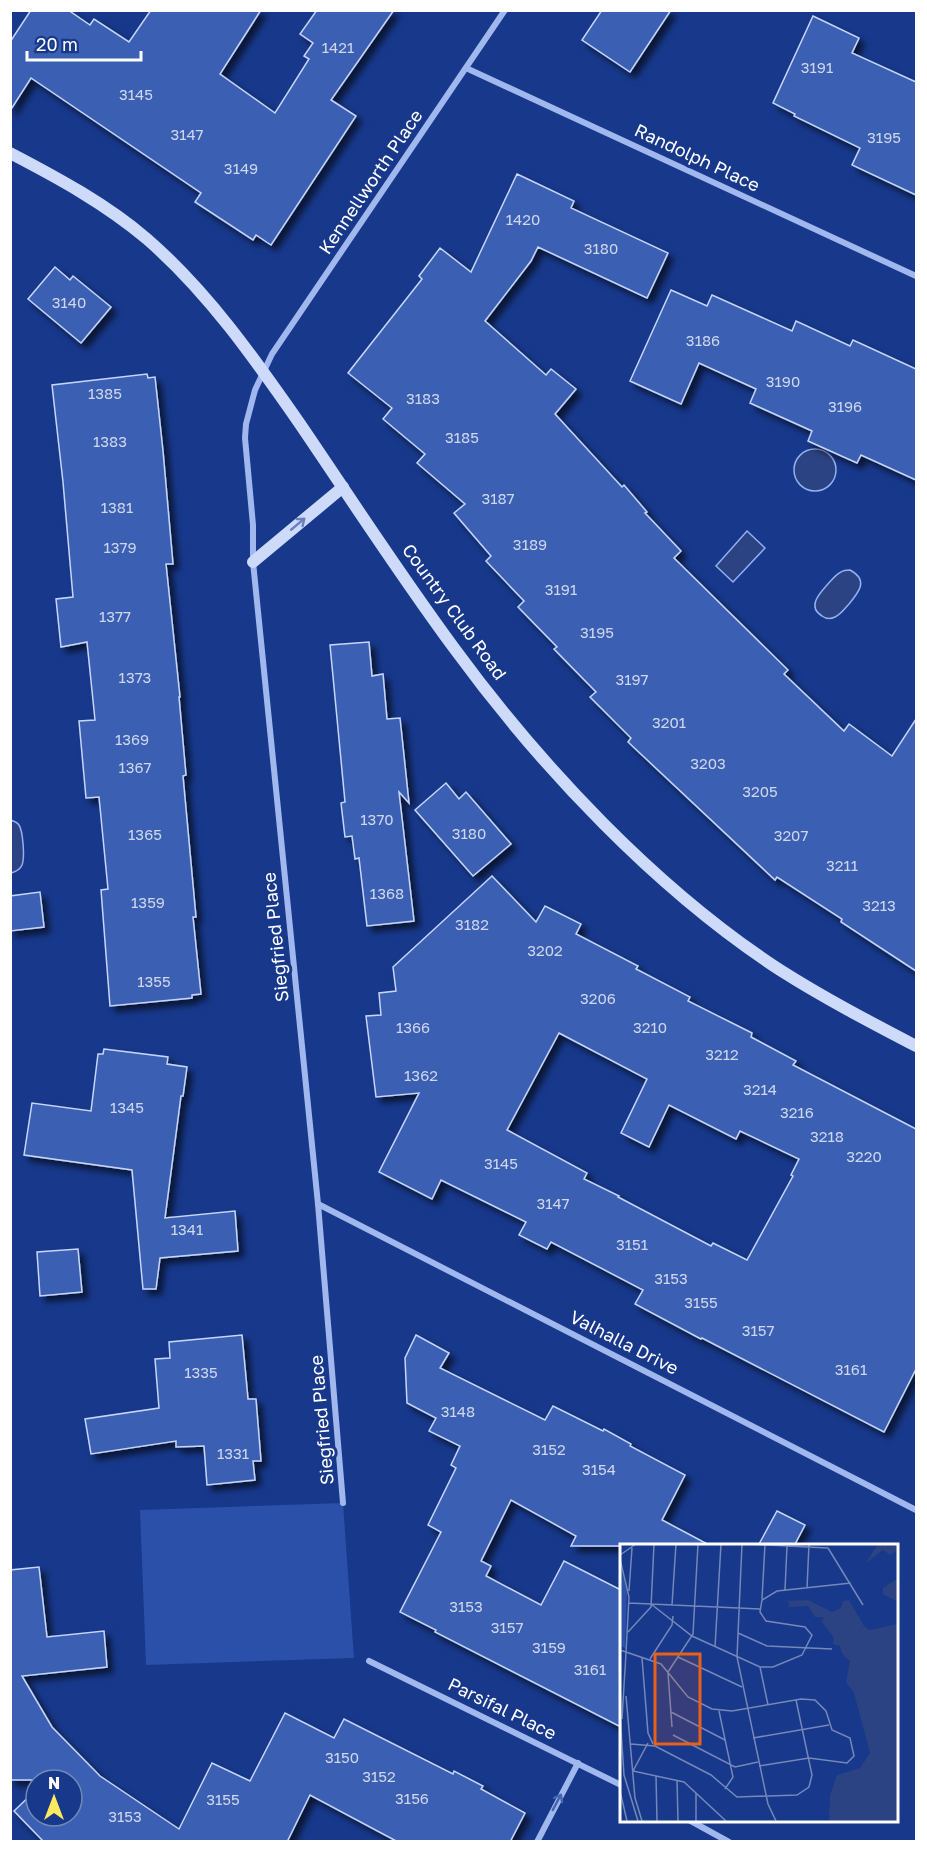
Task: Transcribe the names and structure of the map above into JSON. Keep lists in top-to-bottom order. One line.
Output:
{"streets":{"street":["Randolph Place","Kennellworth Place","Country Club Road","Siegfried Place","Valhalla Drive","Parsifal Place"]},"crossings":[["Randolph Place","Kennellworth Place"],["Kennellworth Place","Country Club Road"],["Kennellworth Place","Siegfried Place"],["Country Club Road","Siegfried Place"],["Siegfried Place","Valhalla Drive"]],"house_numbers":["1421","3191","3145","3147","3195","3149","1420","3180","3140","3186","3190","1385","3183","3196","3185","1383","3187","1381","3189","1379","3191","1377","3195","1373","3197","3201","1369","3203","1367","3205","1370","3180","1365","3207","3211","1368","1359","3213","3182","3202","1355","3206","1366","3210","3212","1362","3214","1345","3216","3218","3220","3145","3147","1341","3151","3153","3155","3157","3161","1335","3148","3152","1331","3154","3153","3157","3159","3161","3150","3152","3156","3155","3153"],"scale_bar":"20 m","north":"top"}
